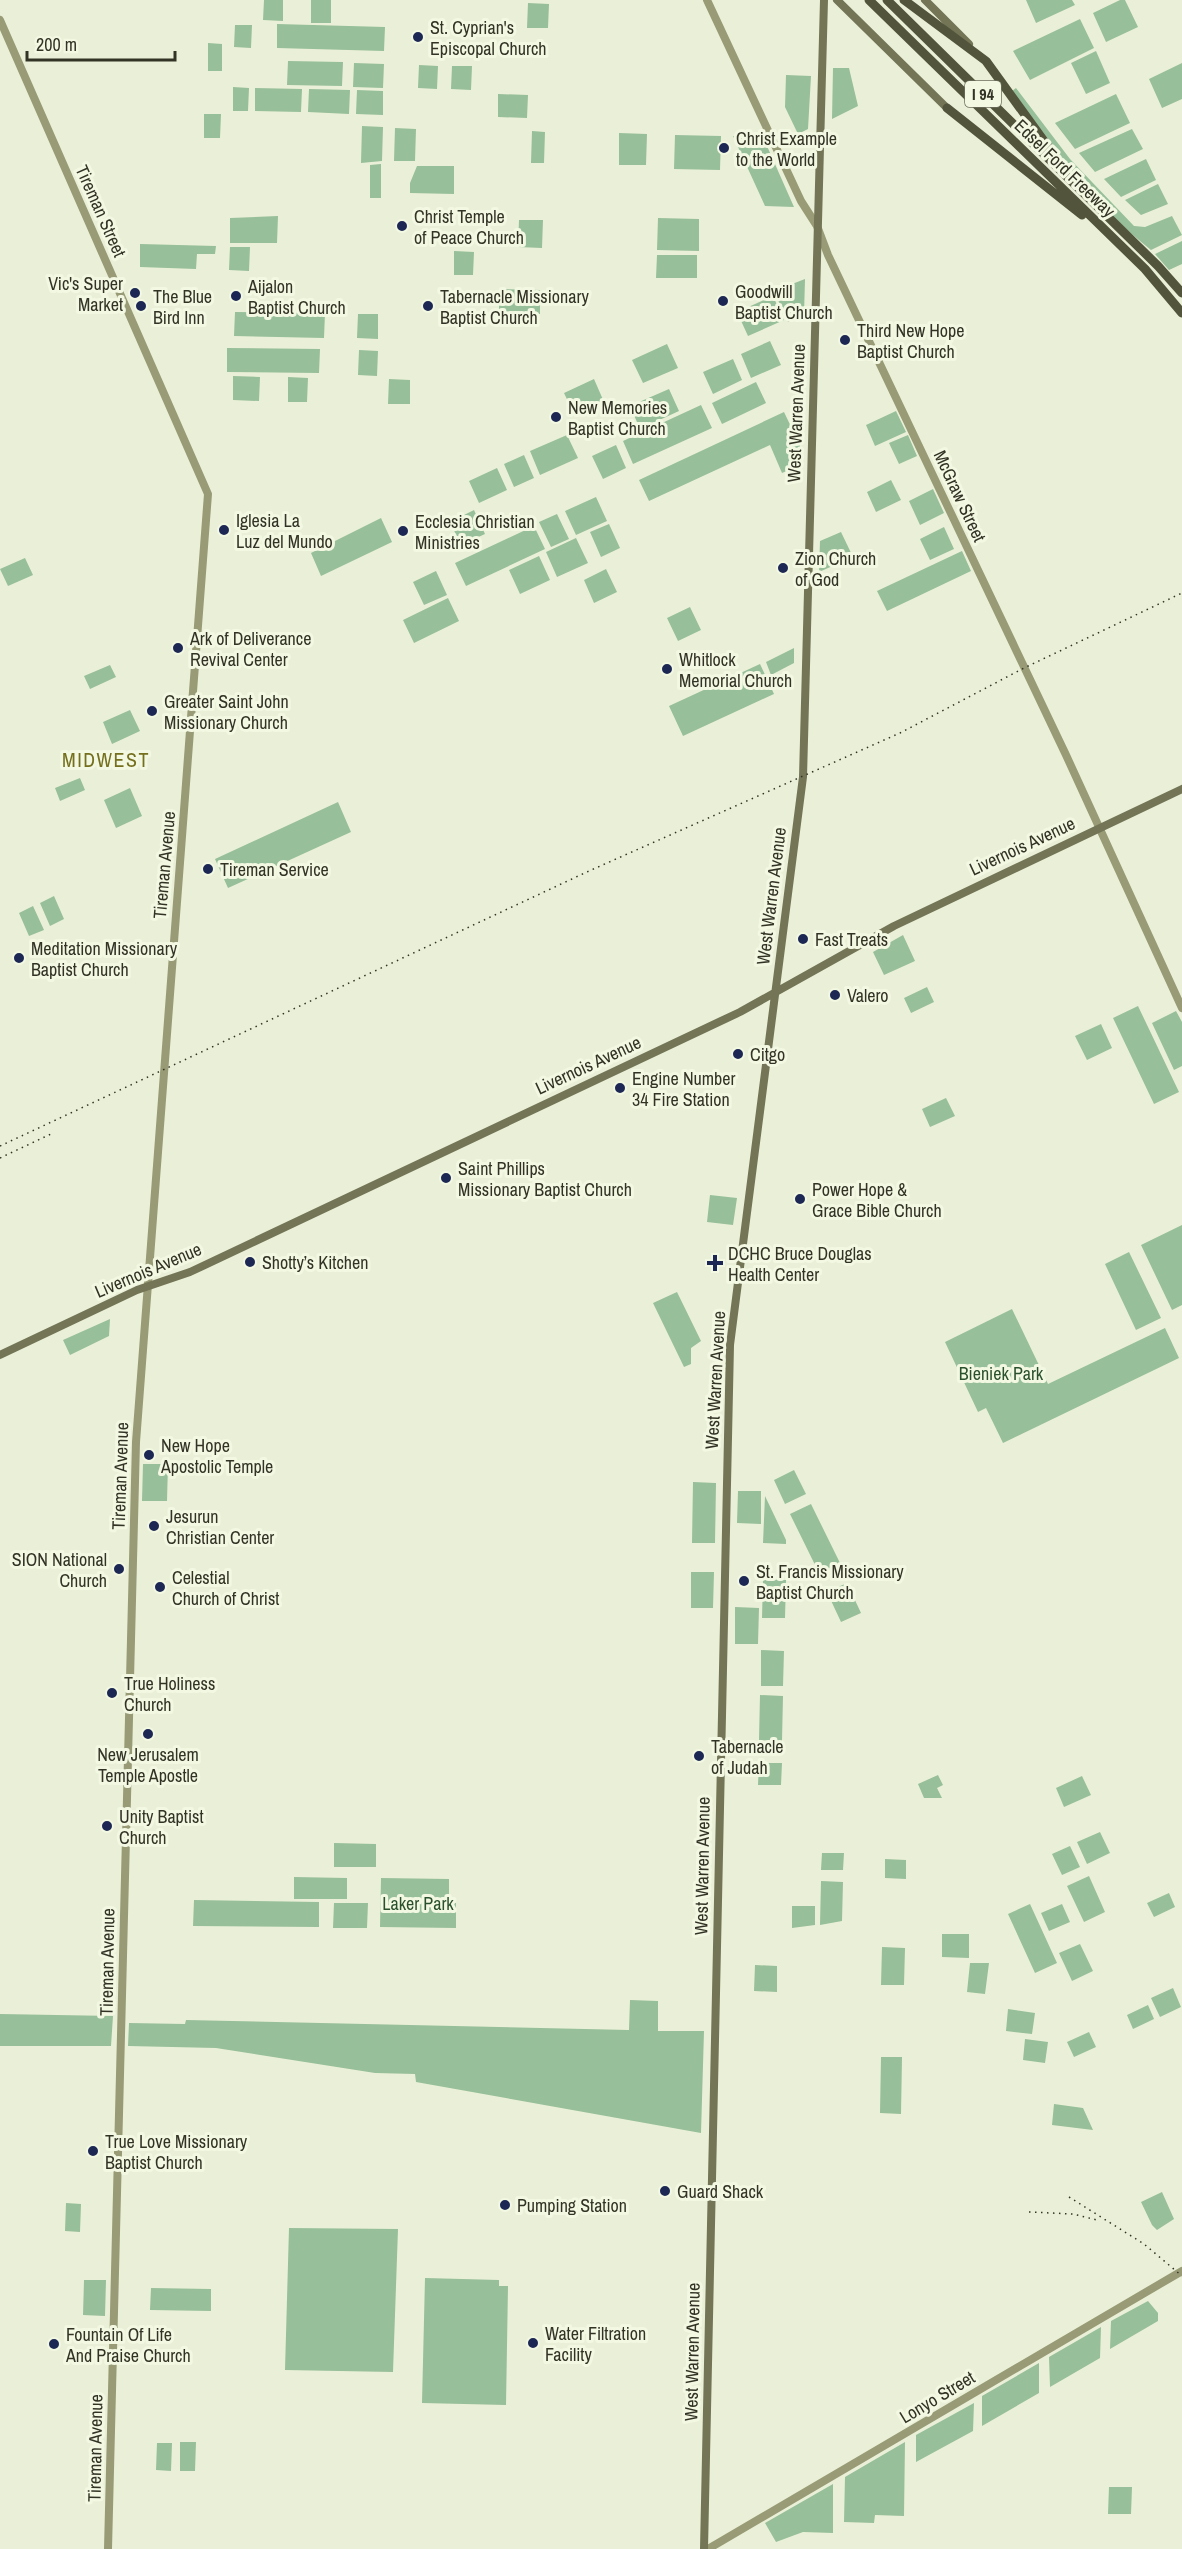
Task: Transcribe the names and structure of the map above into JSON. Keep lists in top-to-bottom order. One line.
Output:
{"streets":{"highway":["I 94","Edsel Ford Freeway"],"main road":["West Warren Avenue","Livernois Avenue"],"street":["Tireman Street","McGraw Street","Tireman Avenue","Lonyo Street"]},"crossings":[["Tireman Street","Tireman Avenue"],["West Warren Avenue","McGraw Street"],["West Warren Avenue","Livernois Avenue"],["West Warren Avenue","Lonyo Street"],["McGraw Street","Livernois Avenue"],["Livernois Avenue","Tireman Avenue"]],"districts":["MIDWEST"],"parks":["Bieniek Park","Laker Park"],"places":{"other":["St. Cyprian's Episcopal Church","Christ Example to the World","Christ Temple of Peace Church","Vic's Super Market","Aijalon Baptist Church","Goodwill Baptist Church","The Blue Bird Inn","Tabernacle Missionary Baptist Church","Third New Hope Baptist Church","New Memories Baptist Church","Iglesia La Luz del Mundo","Ecclesia Christian Ministries","Zion Church of God","Ark of Deliverance Revival Center","Whitlock Memorial Church","Greater Saint John Missionary Church","Tireman Service","Fast Treats","Meditation Missionary Baptist Church","Valero","Citgo","Engine Number 34 Fire Station","Saint Phillips Missionary Baptist Church","Power Hope & Grace Bible Church","Shotty’s Kitchen","New Hope Apostolic Temple","Jesurun Christian Center","SION National Church","St. Francis Missionary Baptist Church","Celestial Church of Christ","True Holiness Church","New Jerusalem Temple Apostle","Tabernacle of Judah","Unity Baptist Church","True Love Missionary Baptist Church","Guard Shack","Pumping Station","Water Filtration Facility","Fountain Of Life And Praise Church"],"health":["DCHC Bruce Douglas Health Center"]},"scale_bar":"200 m"}
